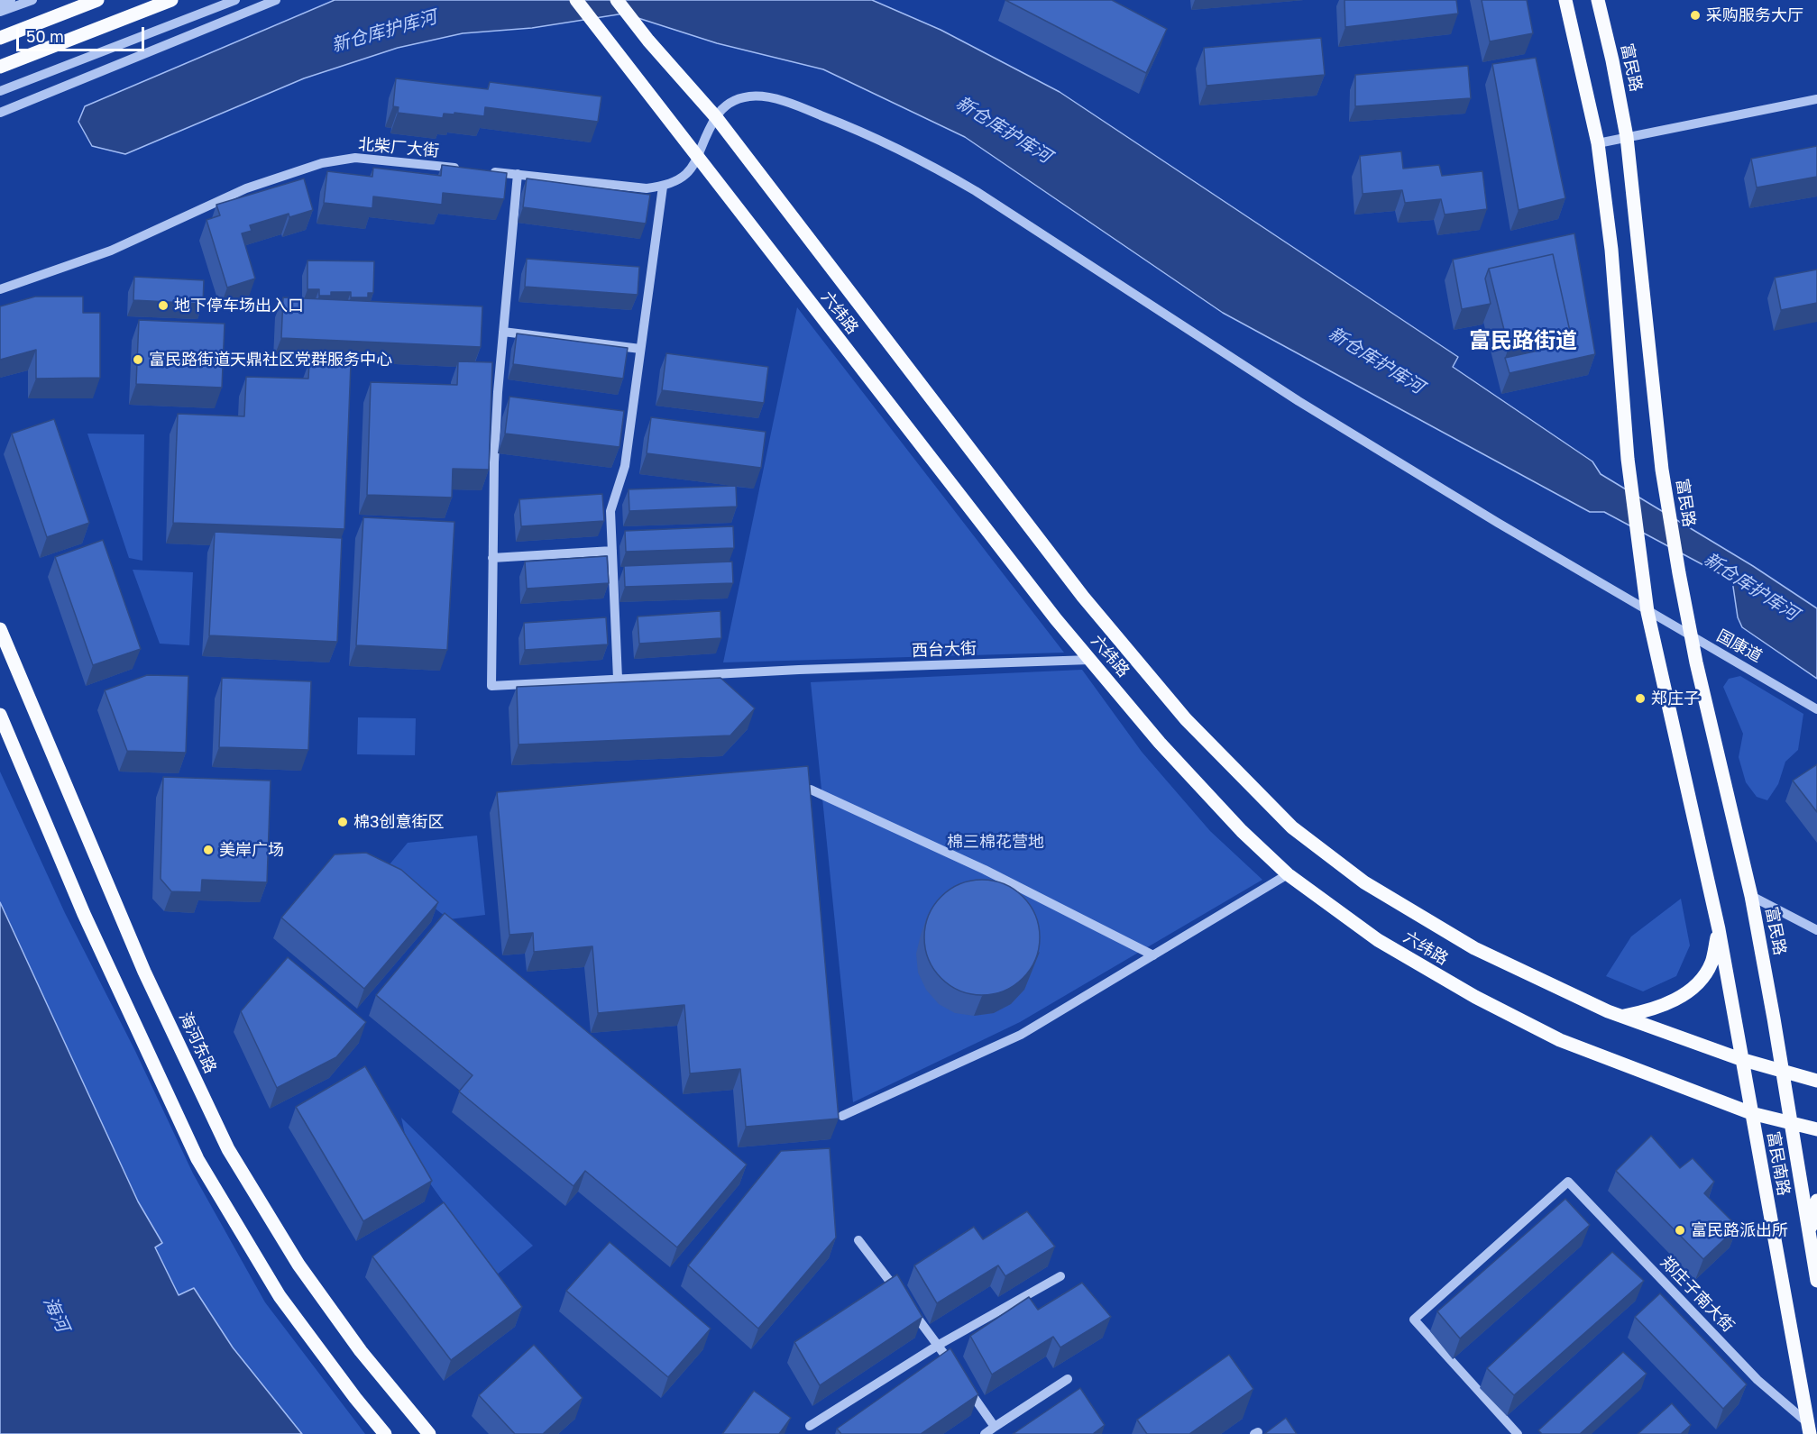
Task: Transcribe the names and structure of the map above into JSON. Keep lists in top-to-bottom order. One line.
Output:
{"streets":{"main road":["富民路","六纬路","海河东路","富民南路"],"street":["北柴厂大街","国康道","西台大街","郑庄子南大街"]},"crossings":[["富民路","六纬路"],["富民路","国康道"],["六纬路","国康道"],["六纬路","西台大街"],["六纬路","富民南路"],["富民南路","郑庄子南大街"]],"districts":["富民路街道"],"water":["新仓库护库河","海河"],"parks":["棉三棉花营地"],"places":["采购服务大厅","地下停车场出入口","富民路街道天鼎社区党群服务中心","郑庄子","棉3创意街区","美岸广场","富民路派出所"],"scale_bar":"50 m"}
